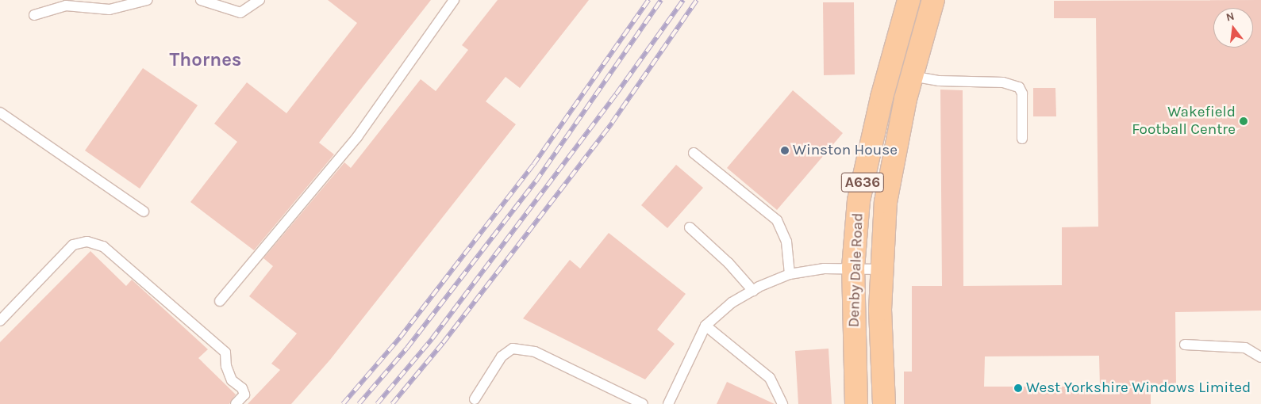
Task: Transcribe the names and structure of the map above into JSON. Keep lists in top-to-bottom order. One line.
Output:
{"streets":{"main road":["A636","Denby Dale Road"]},"districts":["Thornes"],"places":["Wakefield Football Centre","Winston House","West Yorkshire Windows Limited"],"north":"top"}
